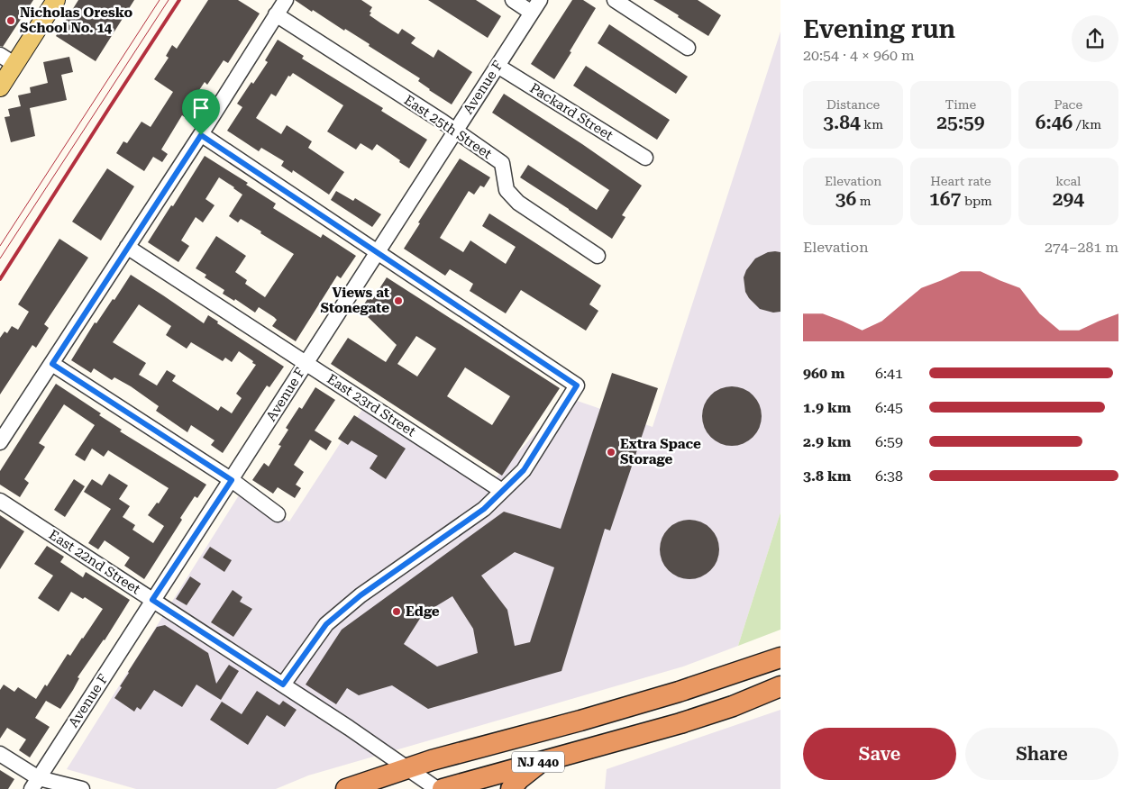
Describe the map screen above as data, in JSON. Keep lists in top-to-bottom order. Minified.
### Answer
{"streets":{"highway":["NJ 440"],"street":["Avenue F","Packard Street","East 25th Street","East 23rd Street","East 22nd Street"]},"crossings":[["Avenue F","Packard Street"],["Avenue F","East 25th Street"],["Avenue F","East 23rd Street"],["Avenue F","East 22nd Street"],["East 22nd Street","NJ 440"]],"places":["Nicholas Oresko School No. 14","Views at Stonegate","Extra Space Storage","Edge"],"page":{"heading":["Evening run","20:54 · 4 × 960 m"],"stats":[["Distance","3.84 km"],["Time","25:59"],["Pace","6:46 /km"],["Elevation","36 m"],["Heart rate","167 bpm"],["kcal","294"]],"chart":["Elevation","274–281 m"],"list":[{"name":"960 m","note":"6:41"},{"name":"1.9 km","note":"6:45"},{"name":"2.9 km","note":"6:59"},{"name":"3.8 km","note":"6:38"}],"buttons":["Save","Share"]}}
